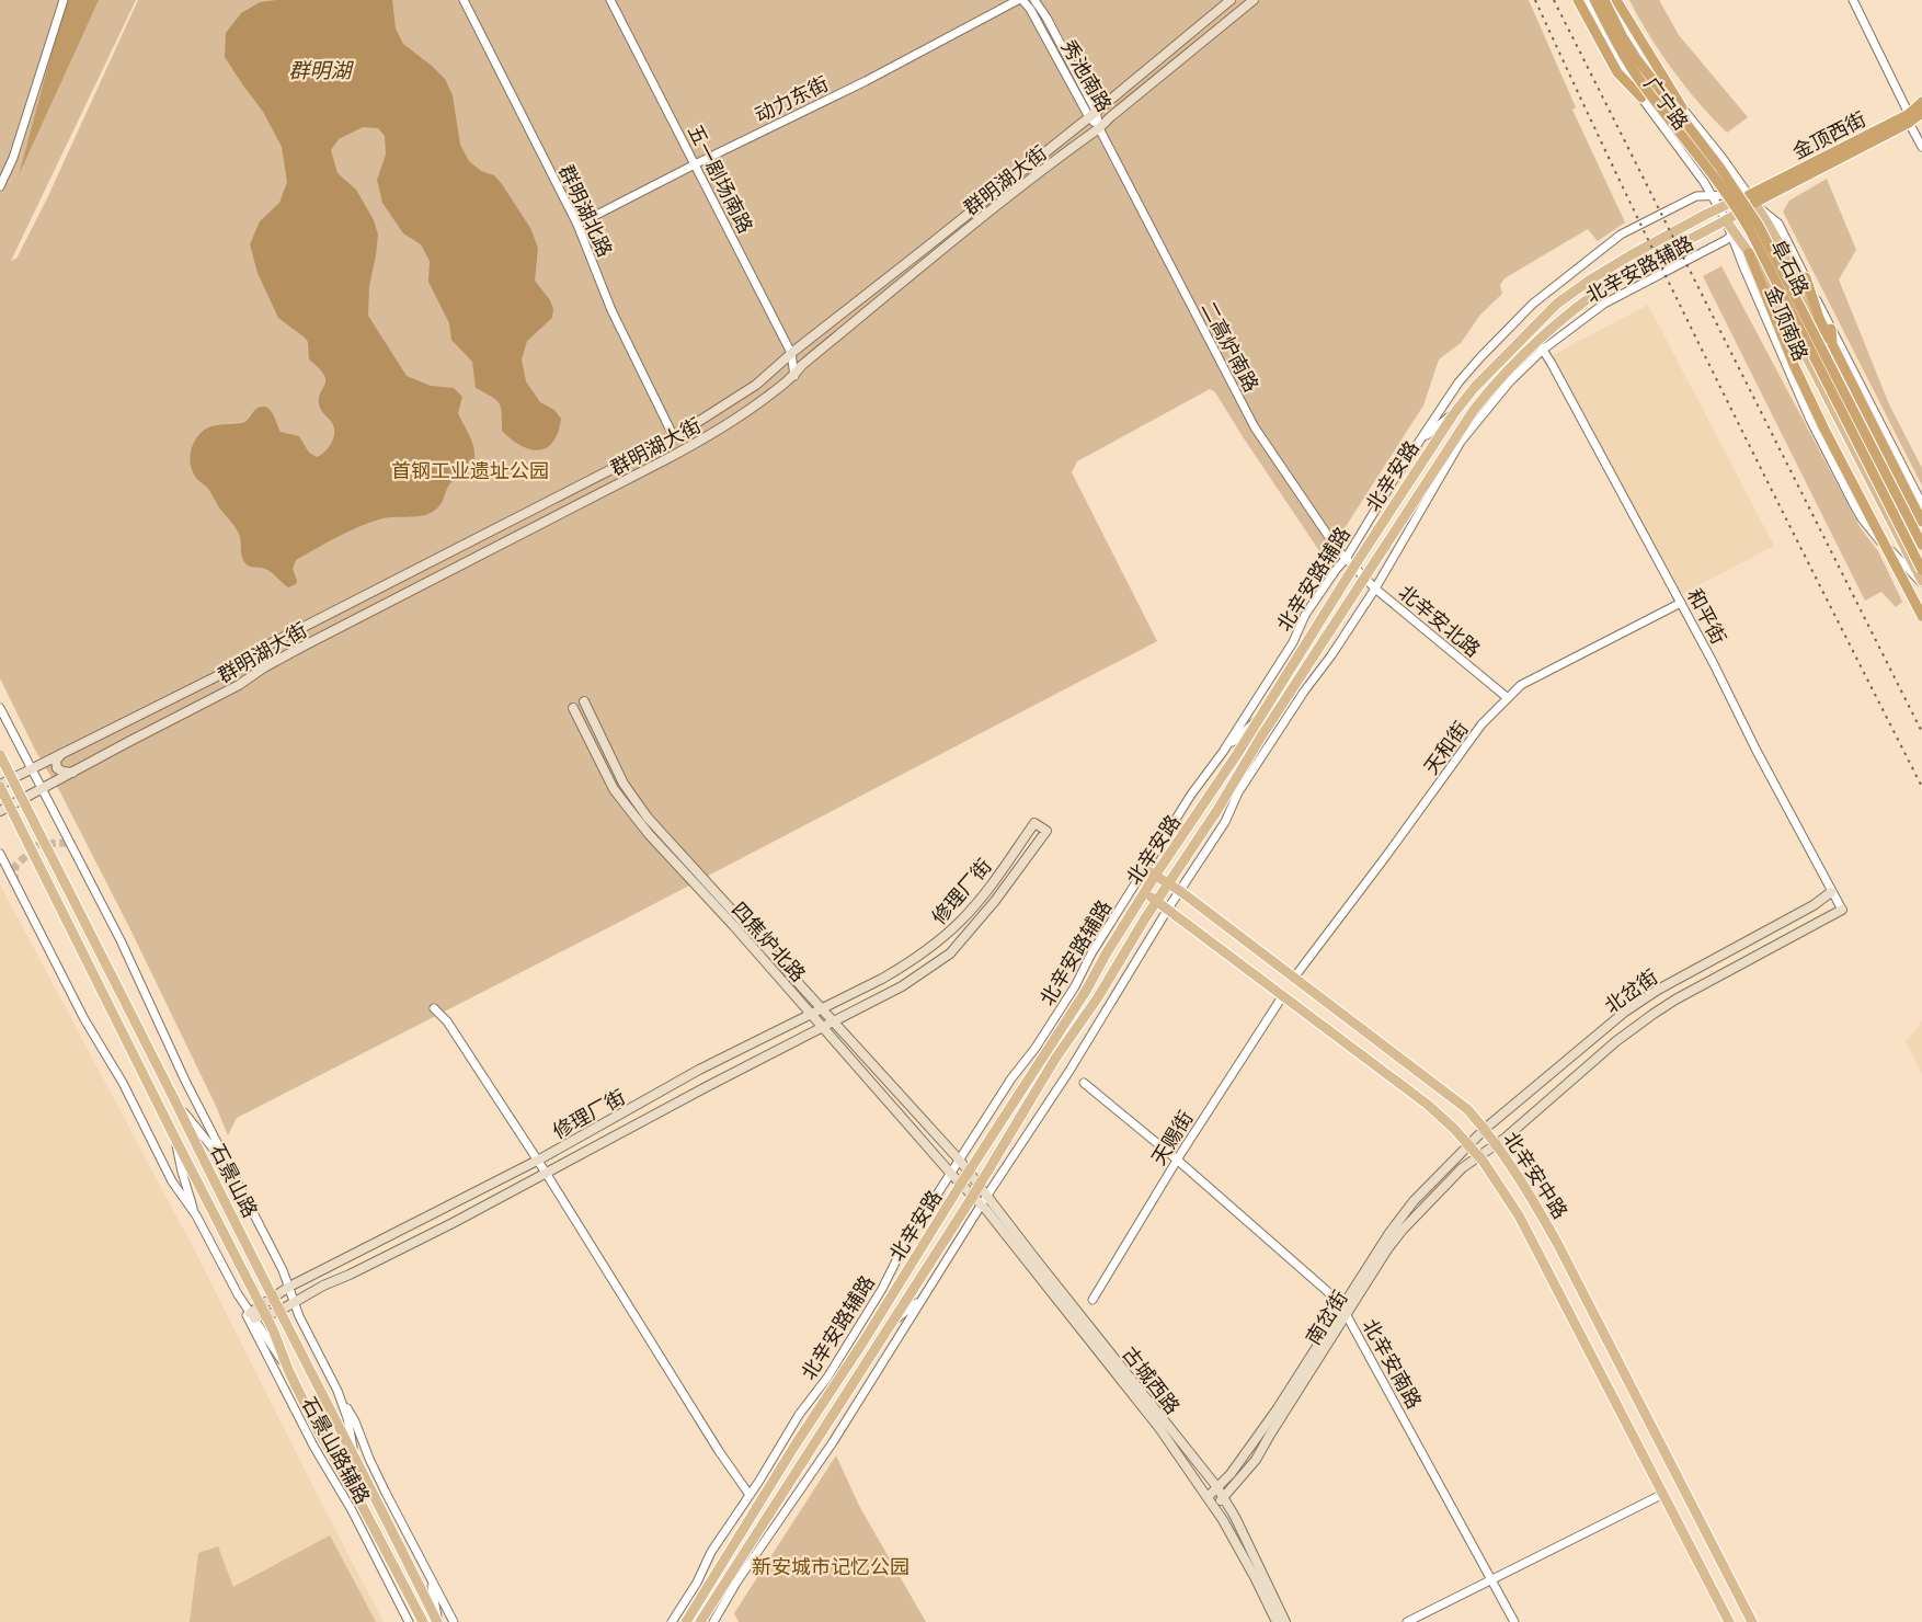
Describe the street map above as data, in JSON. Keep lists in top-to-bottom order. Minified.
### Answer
{"streets":{"highway":["金顶西街","阜石路"],"main road":["群明湖大街","金顶南路","北辛安路","修理厂街","四焦炉北路","北岔街","北辛安中路","石景山路","南岔街","古城西路"],"street":["秀池南路","动力东街","广宁路","五一剧场南路","群明湖北路","北辛安路辅路","二高炉南路","和平街","北辛安北路","天和街","天赐街","北辛安南路","石景山路辅路"]},"crossings":[["秀池南路","动力东街"],["秀池南路","群明湖大街"],["秀池南路","二高炉南路"],["动力东街","五一剧场南路"],["动力东街","群明湖北路"],["广宁路","金顶西街"],["广宁路","北辛安路辅路"],["广宁路","金顶南路"],["广宁路","北辛安路"],["金顶西街","北辛安路辅路"],["金顶西街","金顶南路"],["金顶西街","北辛安路"],["五一剧场南路","群明湖大街"],["群明湖大街","群明湖北路"],["群明湖大街","二高炉南路"],["群明湖大街","石景山路"],["北辛安路辅路","金顶南路"],["北辛安路辅路","二高炉南路"],["北辛安路辅路","北辛安路"],["北辛安路辅路","和平街"],["北辛安路辅路","北辛安北路"],["北辛安路辅路","四焦炉北路"],["北辛安路辅路","北辛安中路"],["北辛安路辅路","古城西路"],["金顶南路","北辛安路"],["二高炉南路","北辛安路"],["二高炉南路","北辛安北路"],["北辛安路","和平街"],["北辛安路","北辛安北路"],["北辛安路","四焦炉北路"],["北辛安路","北辛安中路"],["北辛安路","古城西路"],["和平街","天和街"],["和平街","北岔街"],["北辛安北路","天和街"],["天和街","北辛安中路"],["修理厂街","四焦炉北路"],["修理厂街","石景山路"],["四焦炉北路","古城西路"],["北岔街","北辛安中路"],["北岔街","南岔街"],["天赐街","北辛安中路"],["天赐街","北辛安南路"],["北辛安中路","南岔街"],["石景山路","石景山路辅路"],["南岔街","北辛安南路"],["南岔街","古城西路"]],"water":["群明湖"],"parks":["首钢工业遗址公园","新安城市记忆公园"]}
